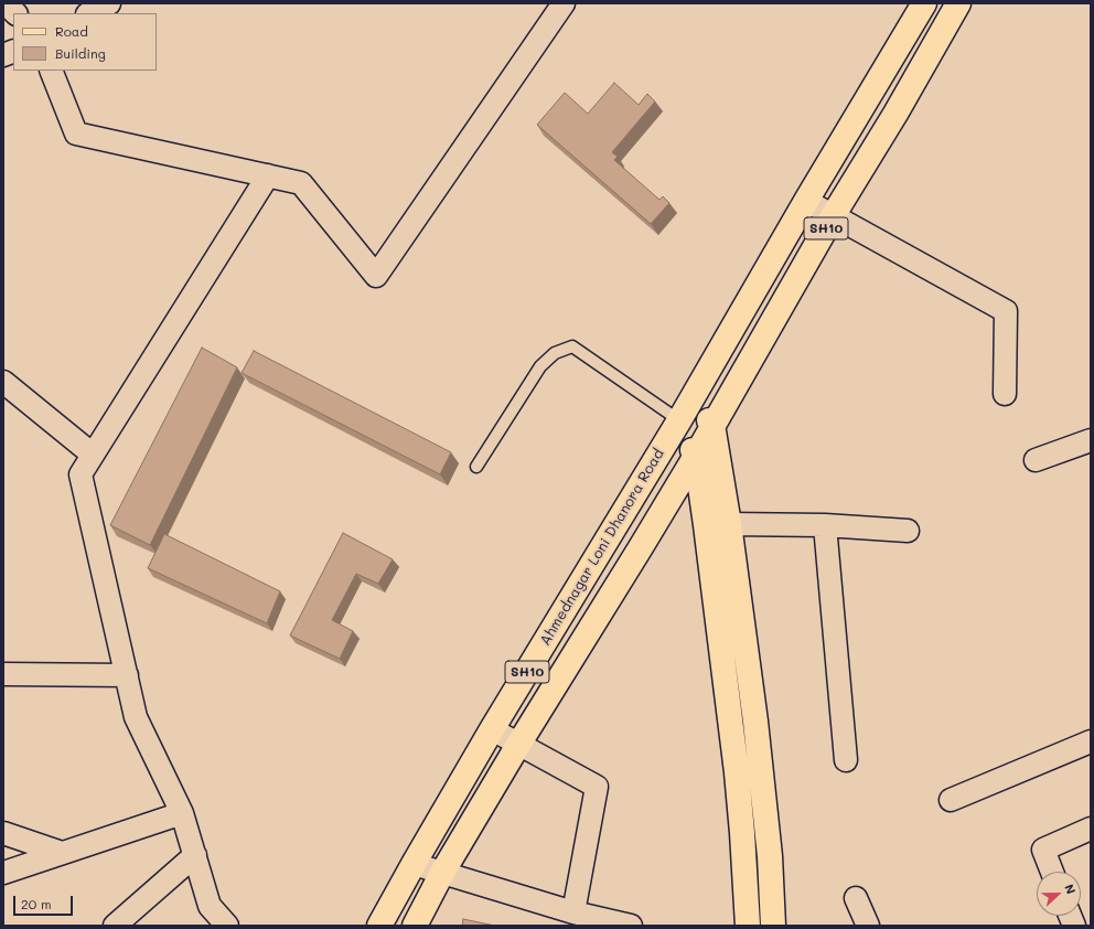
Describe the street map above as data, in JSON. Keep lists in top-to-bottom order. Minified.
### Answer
{"streets":{"main road":["SH10","Ahmednagar Loni Dhanora Road"]},"legend":["Road","Building"],"scale_bar":"20 m","north":"right"}
